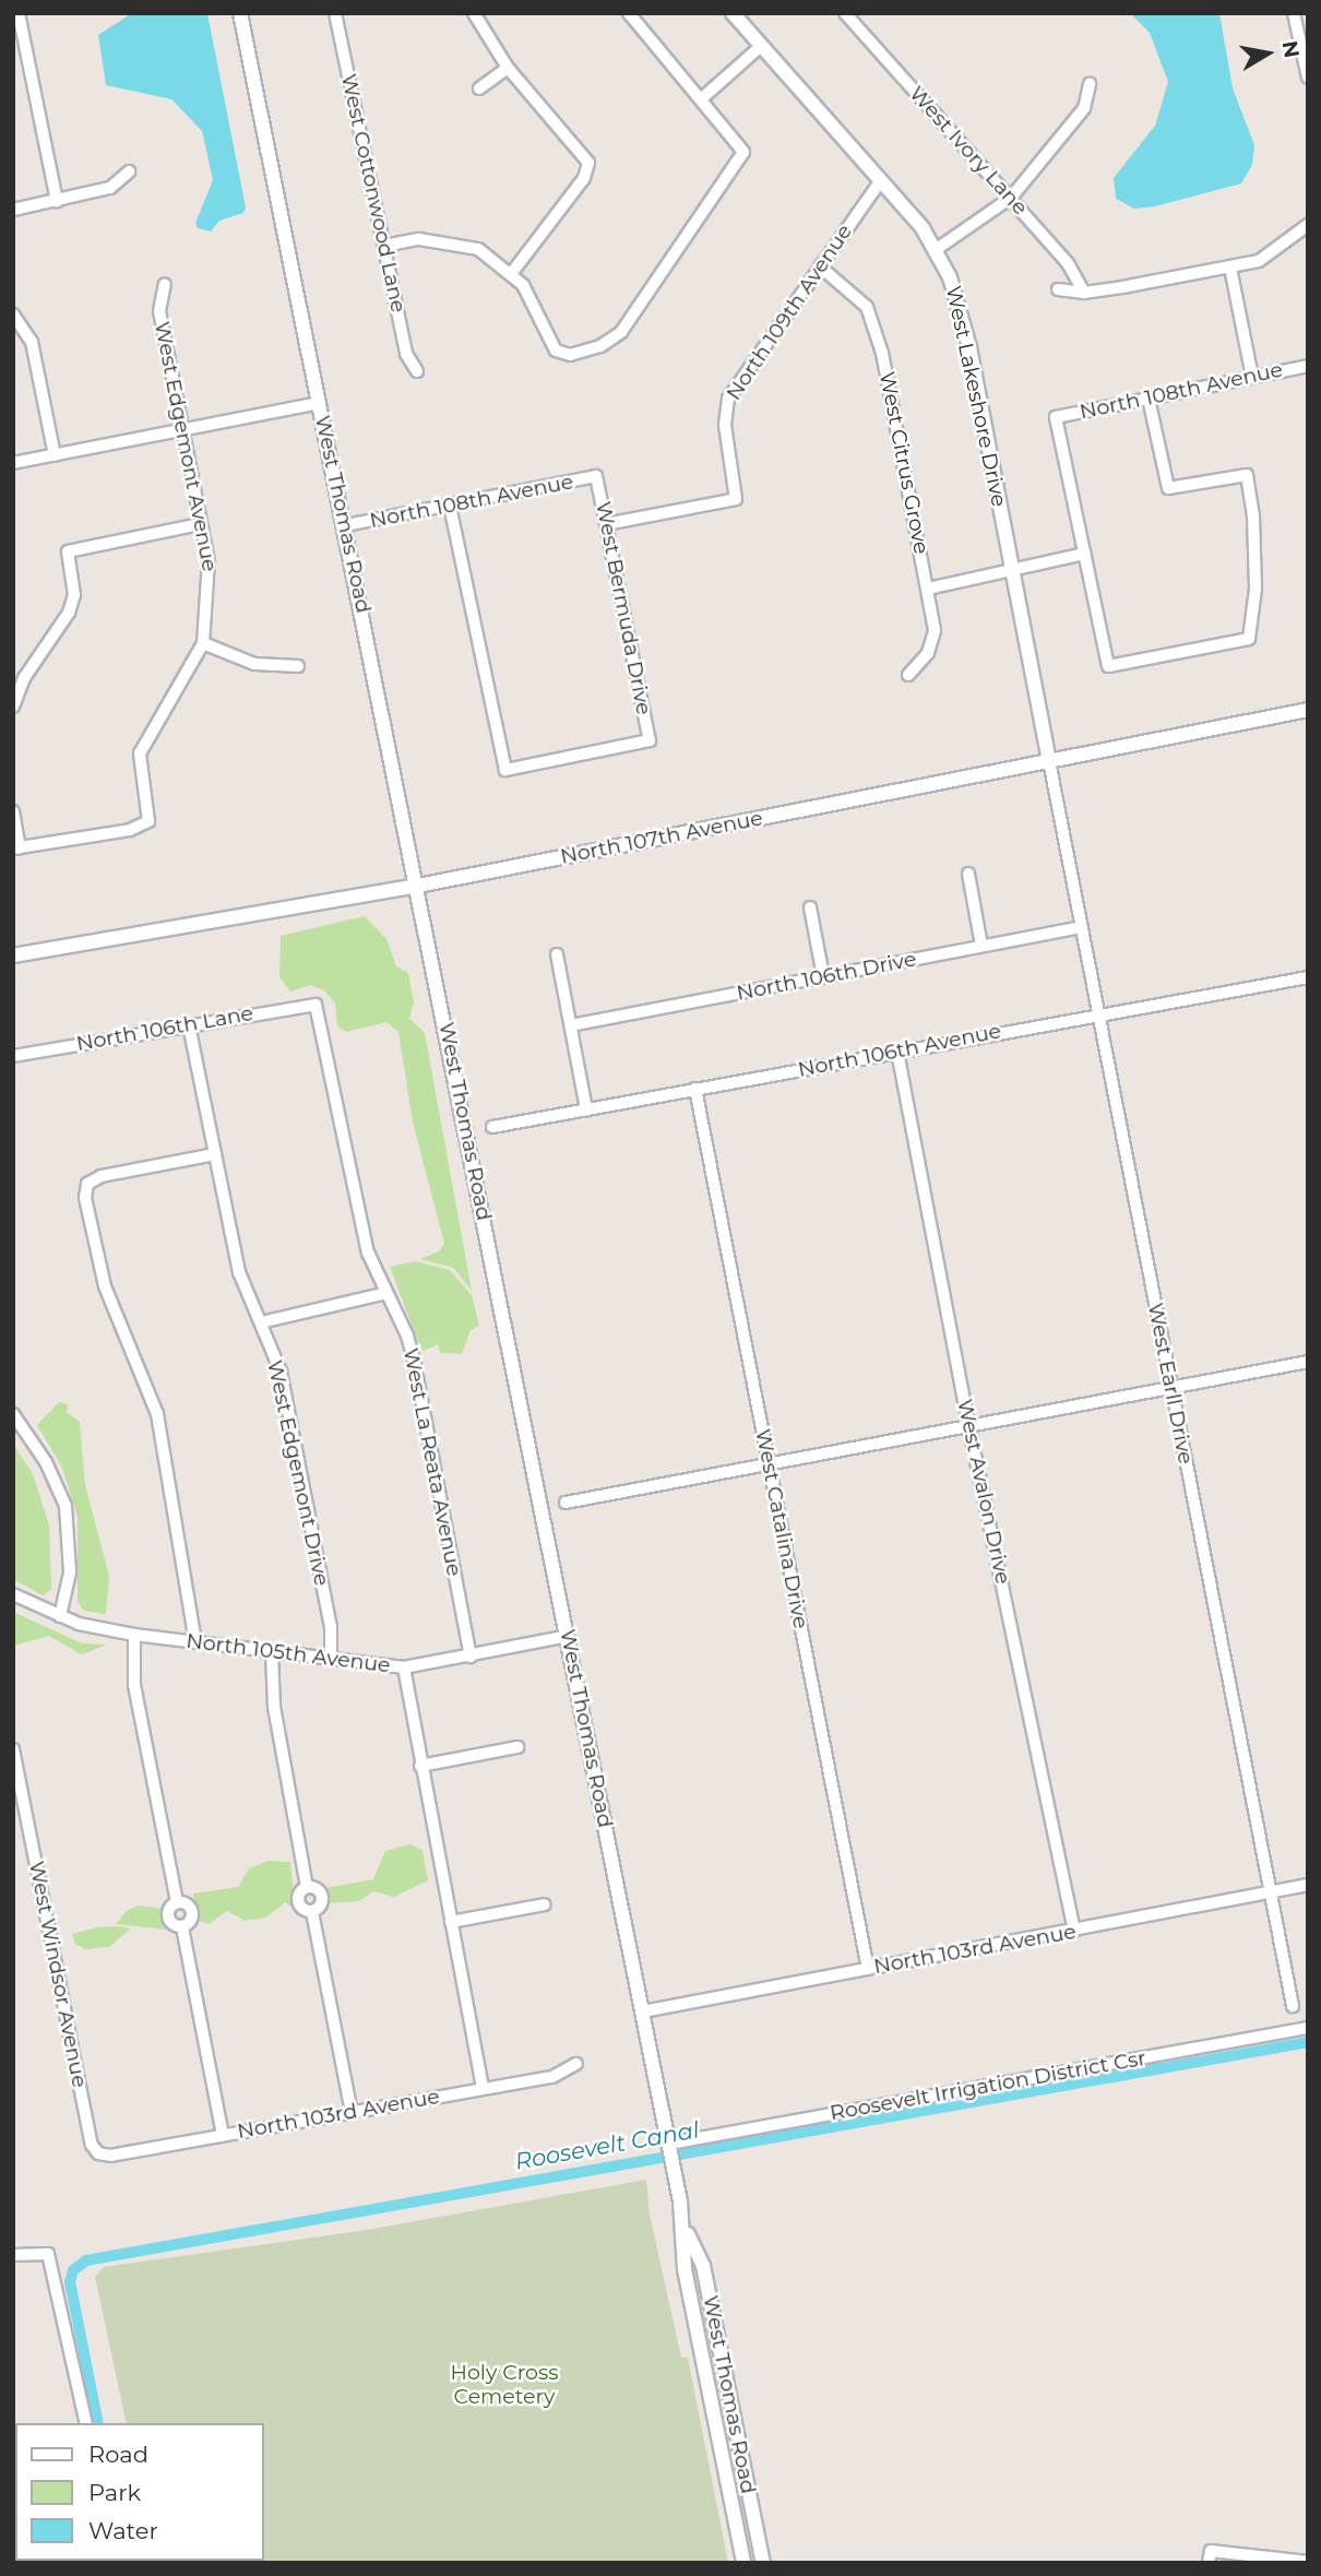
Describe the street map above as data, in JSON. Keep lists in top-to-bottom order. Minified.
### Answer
{"streets":{"main road":["West Lakeshore Drive","West Thomas Road","North 107th Avenue"],"street":["West Ivory Lane","West Cottonwood Lane","North 109th Avenue","North 108th Avenue","West Edgemont Avenue","West Citrus Grove","West Bermuda Drive","North 106th Drive","North 106th Lane","North 106th Avenue","West Earll Drive","West La Reata Avenue","West Edgemont Drive","West Avalon Drive","West Catalina Drive","North 105th Avenue","North 103rd Avenue","West Windsor Avenue","Roosevelt Irrigation District Csr"]},"crossings":[["North 109th Avenue","West Lakeshore Drive"],["North 109th Avenue","West Citrus Grove"],["North 109th Avenue","West Bermuda Drive"],["North 108th Avenue","West Thomas Road"],["North 108th Avenue","West Bermuda Drive"],["West Lakeshore Drive","North 107th Avenue"],["West Lakeshore Drive","West Earll Drive"],["West Thomas Road","North 107th Avenue"],["West Thomas Road","North 105th Avenue"],["West Thomas Road","North 103rd Avenue"],["West Thomas Road","Roosevelt Irrigation District Csr"],["North 107th Avenue","West Earll Drive"],["North 106th Drive","West Earll Drive"],["North 106th Lane","West La Reata Avenue"],["North 106th Lane","West Edgemont Drive"],["North 106th Avenue","West Earll Drive"],["North 106th Avenue","West Avalon Drive"],["North 106th Avenue","West Catalina Drive"],["West Earll Drive","North 103rd Avenue"],["West La Reata Avenue","North 105th Avenue"],["West Edgemont Drive","North 105th Avenue"],["West Avalon Drive","North 103rd Avenue"],["West Catalina Drive","North 103rd Avenue"],["North 103rd Avenue","West Windsor Avenue"]],"water":["Roosevelt Canal"],"parks":["Holy Cross Cemetery"],"legend":["Road","Park","Water"],"north":"right"}
